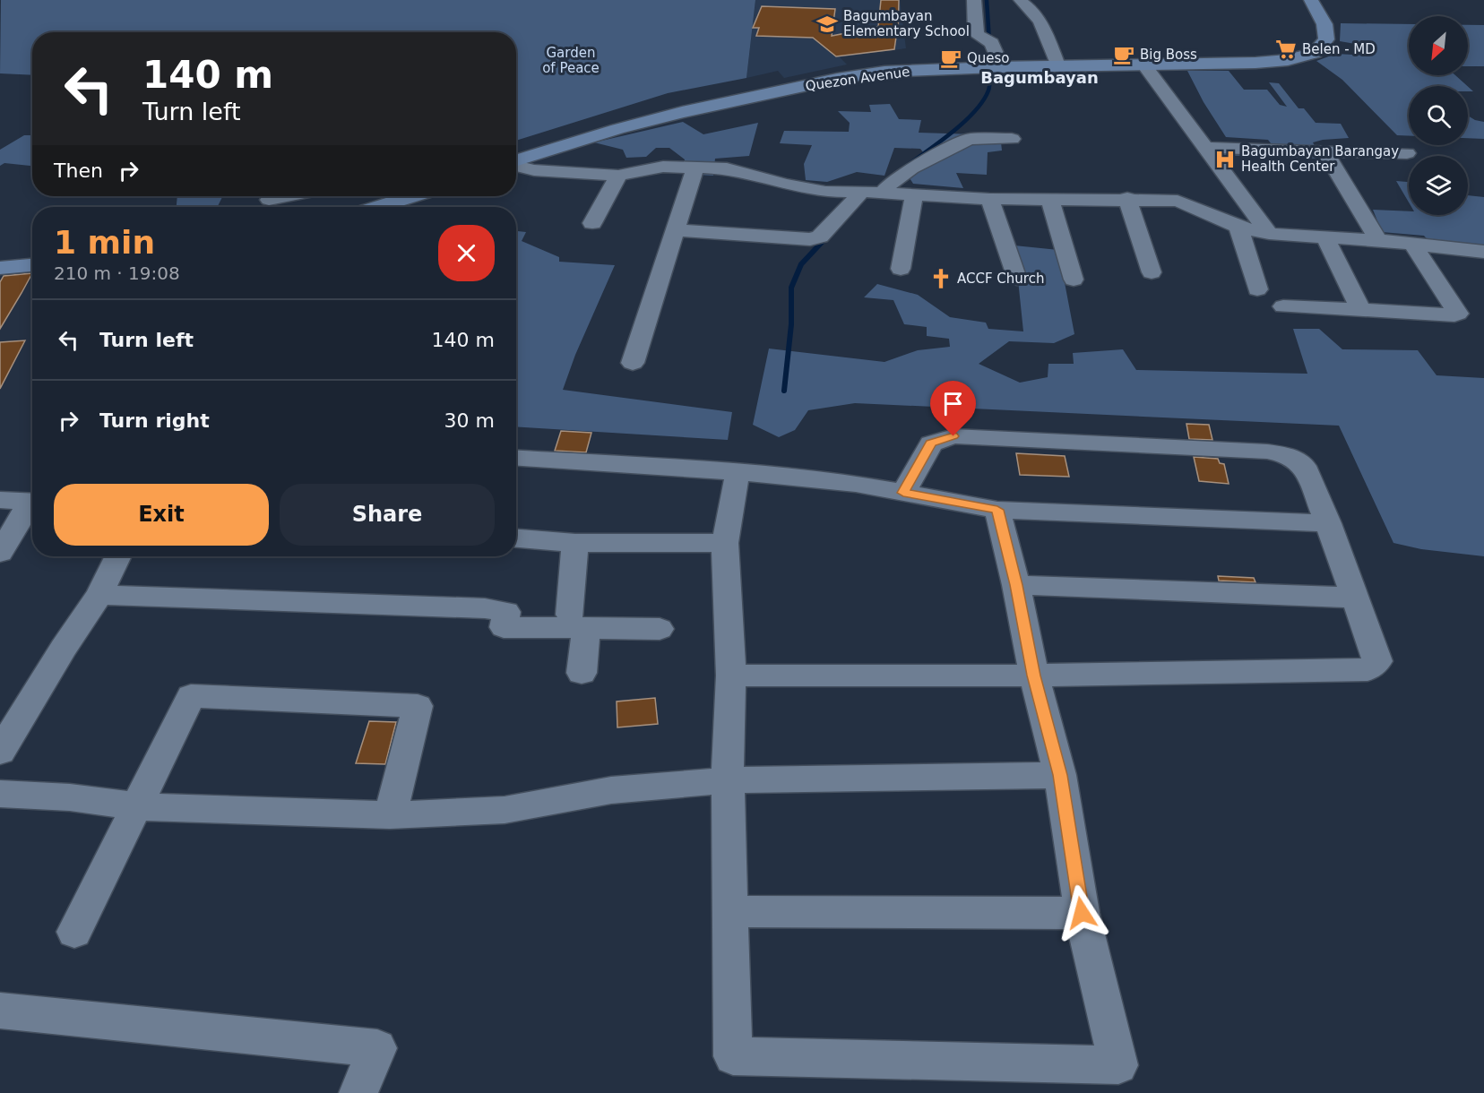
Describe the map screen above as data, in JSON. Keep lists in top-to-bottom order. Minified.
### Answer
{"streets":{"main road":["Quezon Avenue"]},"districts":["Bagumbayan"],"parks":["Garden of Peace"],"places":{"school or university":["Bagumbayan Elementary School"],"supermarket":["Belen - MD"],"cafe":["Big Boss","Queso"],"hospital":["Bagumbayan Barangay Health Center"],"church":["ACCF Church"]},"north":"bottom left","page":{"turn":["140 m","Turn left"],"then":"Then","heading":["1 min","210 m · 19:08"],"list":[{"name":"Turn left","value":"140 m"},{"name":"Turn right","value":"30 m"}],"buttons":["Exit","Share"]}}
